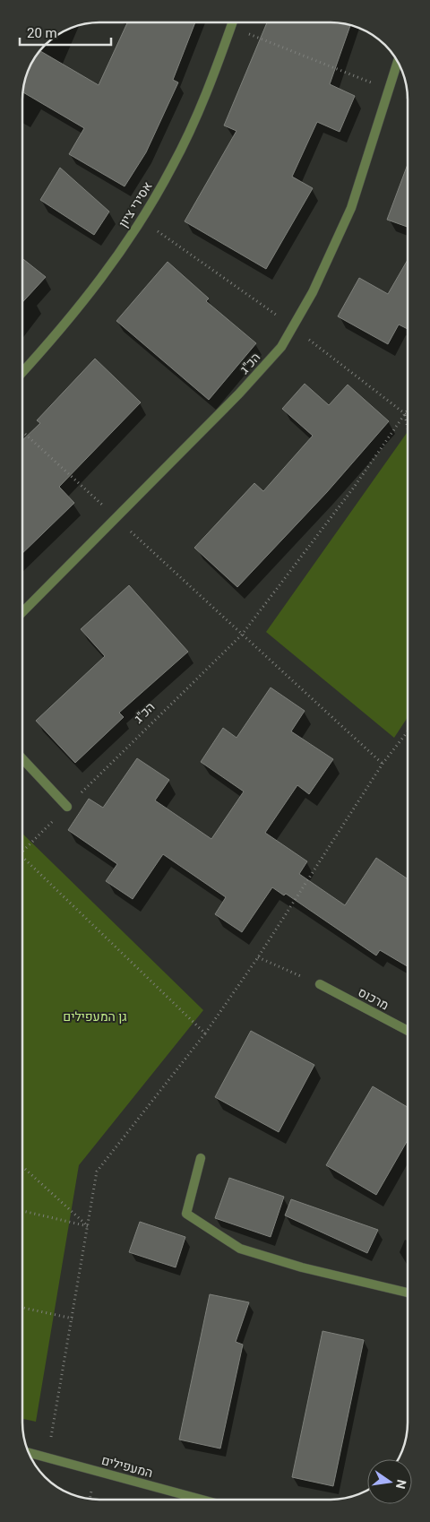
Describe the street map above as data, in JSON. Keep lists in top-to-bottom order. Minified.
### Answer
{"streets":{"street":["אסירי ציון","הכ\"ג","מרכוס","המעפילים"]},"parks":["גן המעפילים"],"scale_bar":"20 m","north":"right"}
